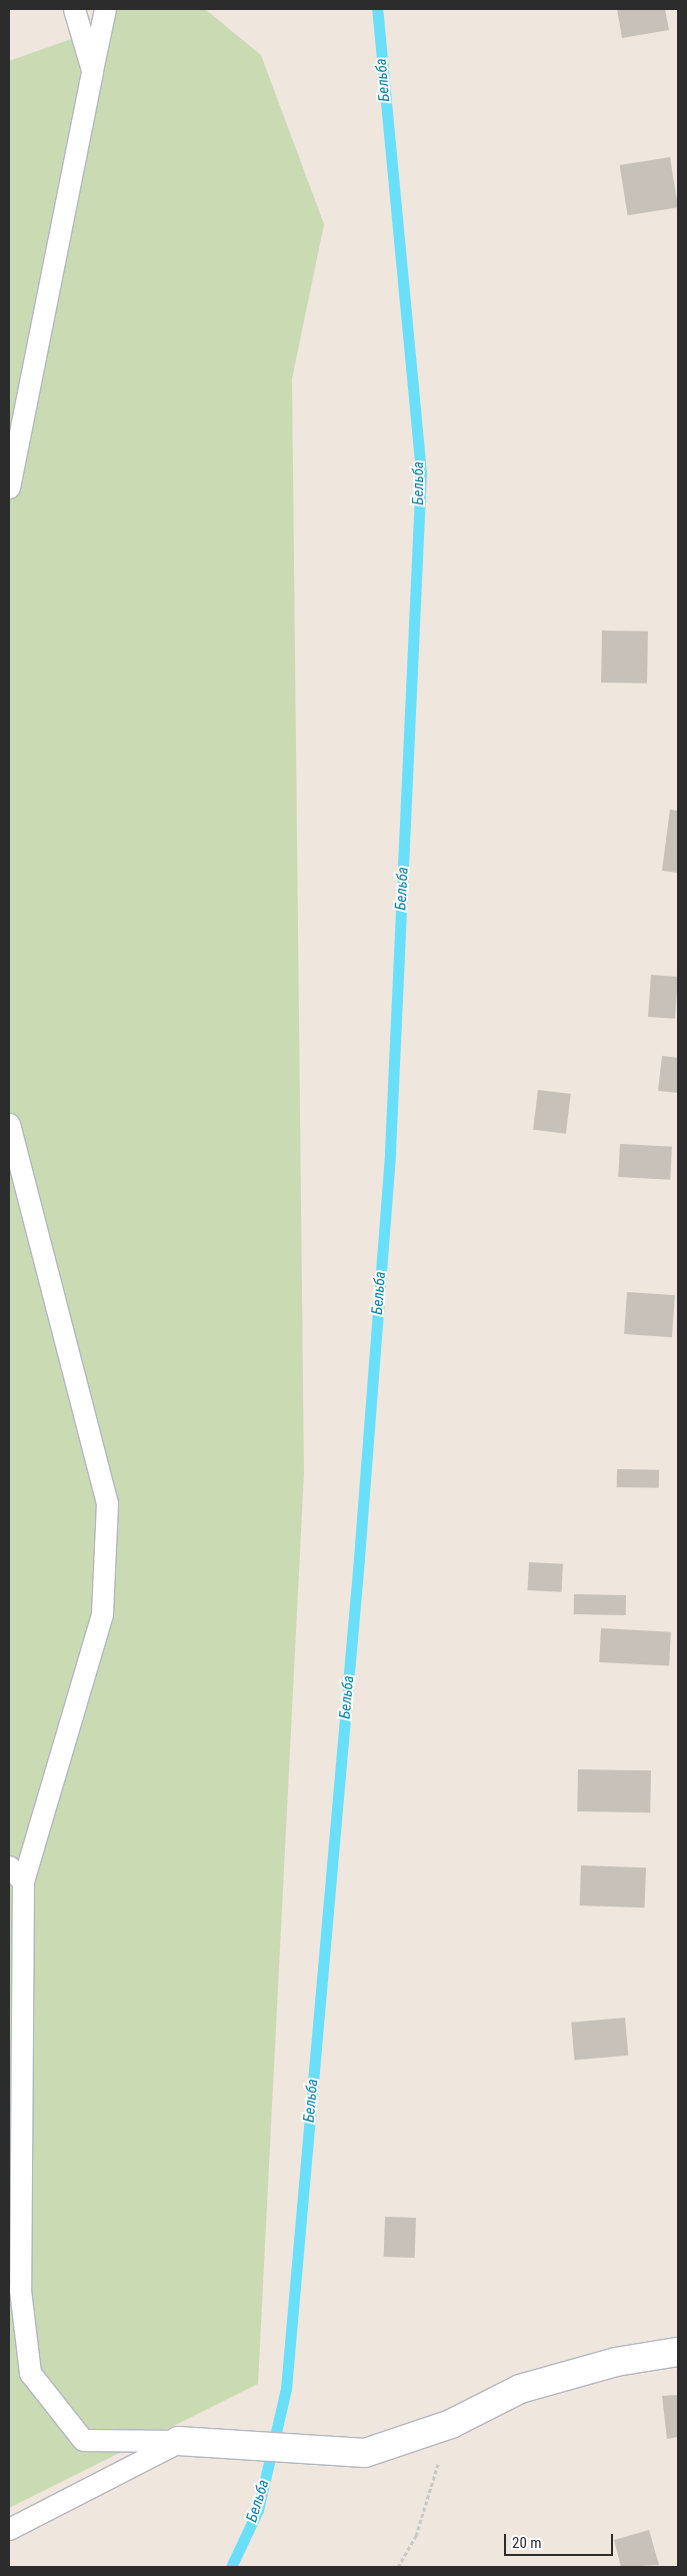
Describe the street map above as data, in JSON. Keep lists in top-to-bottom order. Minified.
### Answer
{"water":["Бельба"],"scale_bar":"20 m"}
